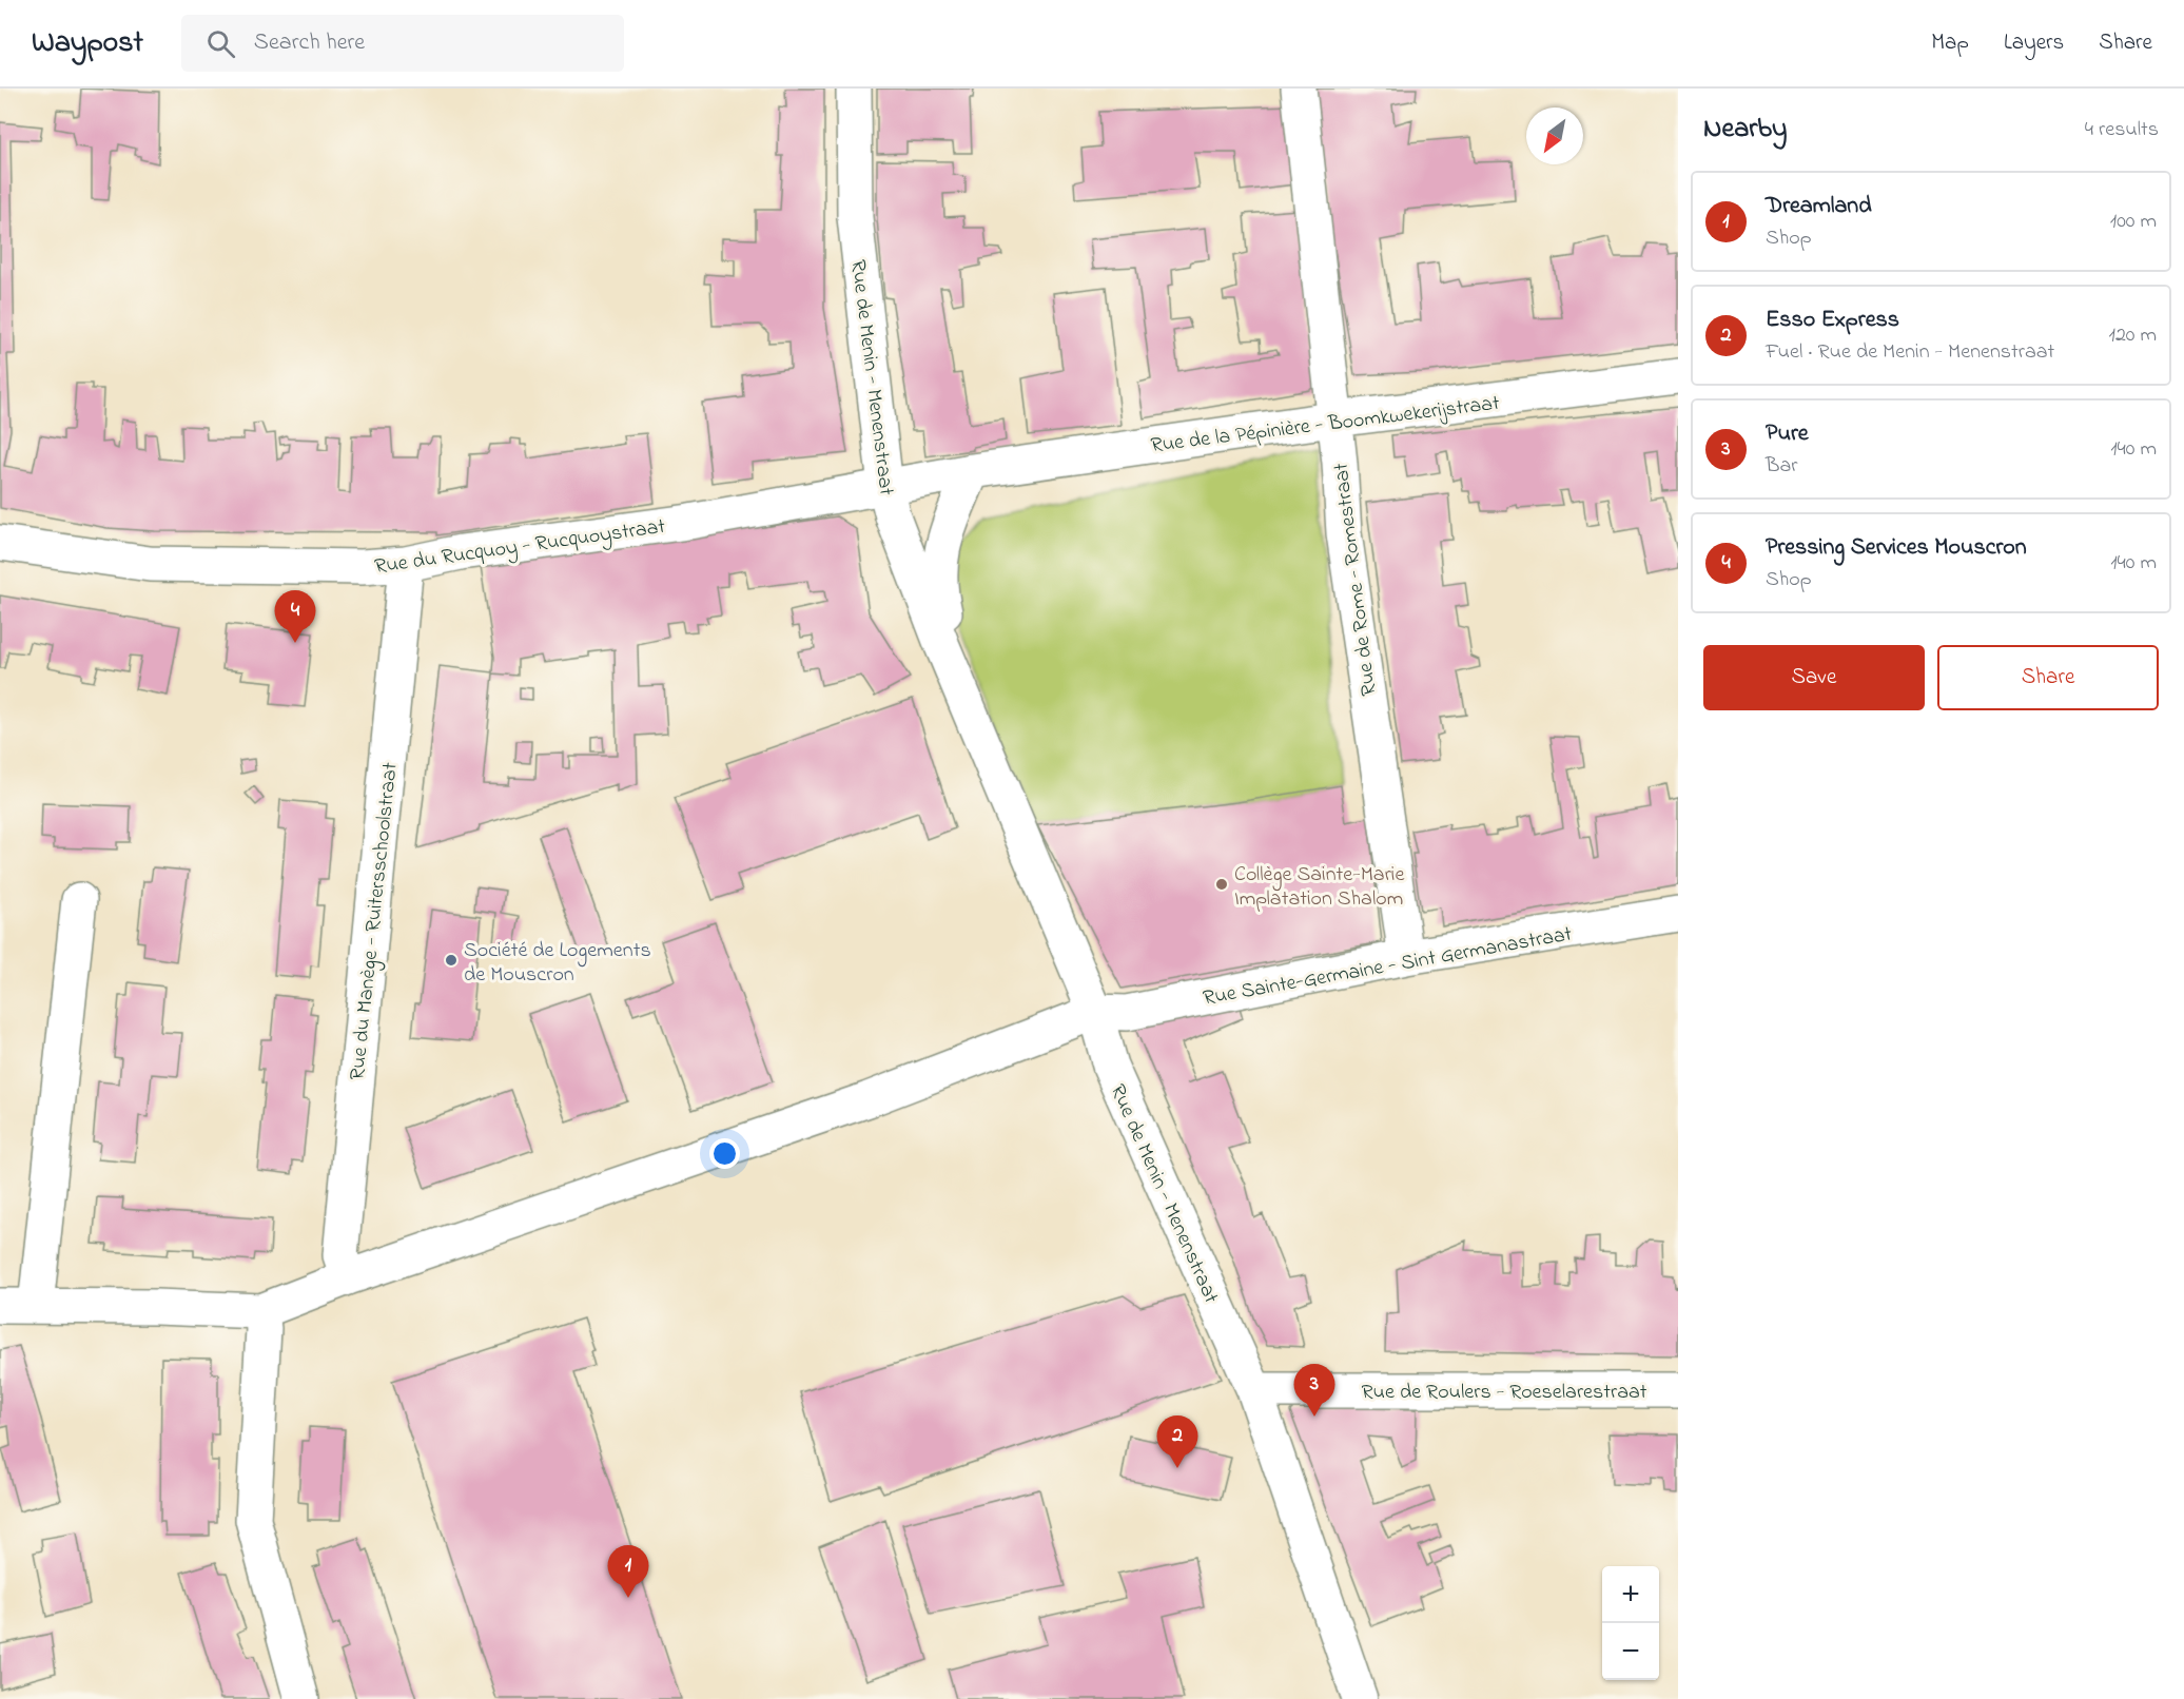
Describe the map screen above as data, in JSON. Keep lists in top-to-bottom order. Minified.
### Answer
{"streets":{"street":["Rue de Menin - Menenstraat","Rue de la Pépinière - Boomkwekerijstraat","Rue du Rucquoy - Rucquoystraat","Rue de Rome - Romestraat","Rue du Manège - Ruitersschoolstraat","Rue Sainte-Germaine - Sint Germanastraat","Rue de Roulers - Roeselarestraat"]},"crossings":[["Rue de Menin - Menenstraat","Rue de la Pépinière - Boomkwekerijstraat"],["Rue de Menin - Menenstraat","Rue du Rucquoy - Rucquoystraat"],["Rue de Menin - Menenstraat","Rue Sainte-Germaine - Sint Germanastraat"],["Rue de Menin - Menenstraat","Rue de Roulers - Roeselarestraat"],["Rue de la Pépinière - Boomkwekerijstraat","Rue du Rucquoy - Rucquoystraat"],["Rue de la Pépinière - Boomkwekerijstraat","Rue de Rome - Romestraat"],["Rue du Rucquoy - Rucquoystraat","Rue du Manège - Ruitersschoolstraat"],["Rue de Rome - Romestraat","Rue Sainte-Germaine - Sint Germanastraat"]],"places":["Collège Sainte-Marie Implatation Shalom","Société de Logements de Mouscron"],"north":"bottom left","page":{"header":"Waypost","search":"Search here","nav":["Map","Layers","Share"],"heading":["Nearby","4 results"],"list":[{"mark":"1","name":"Dreamland","note":"Shop","value":"100 m"},{"mark":"2","name":"Esso Express","note":"Fuel · Rue de Menin - Menenstraat","value":"120 m"},{"mark":"3","name":"Pure","note":"Bar","value":"140 m"},{"mark":"4","name":"Pressing Services Mouscron","note":"Shop","value":"140 m"}],"pins":["4","3","2","1"],"buttons":["Save","Share"],"map_buttons":["+","−"]}}
